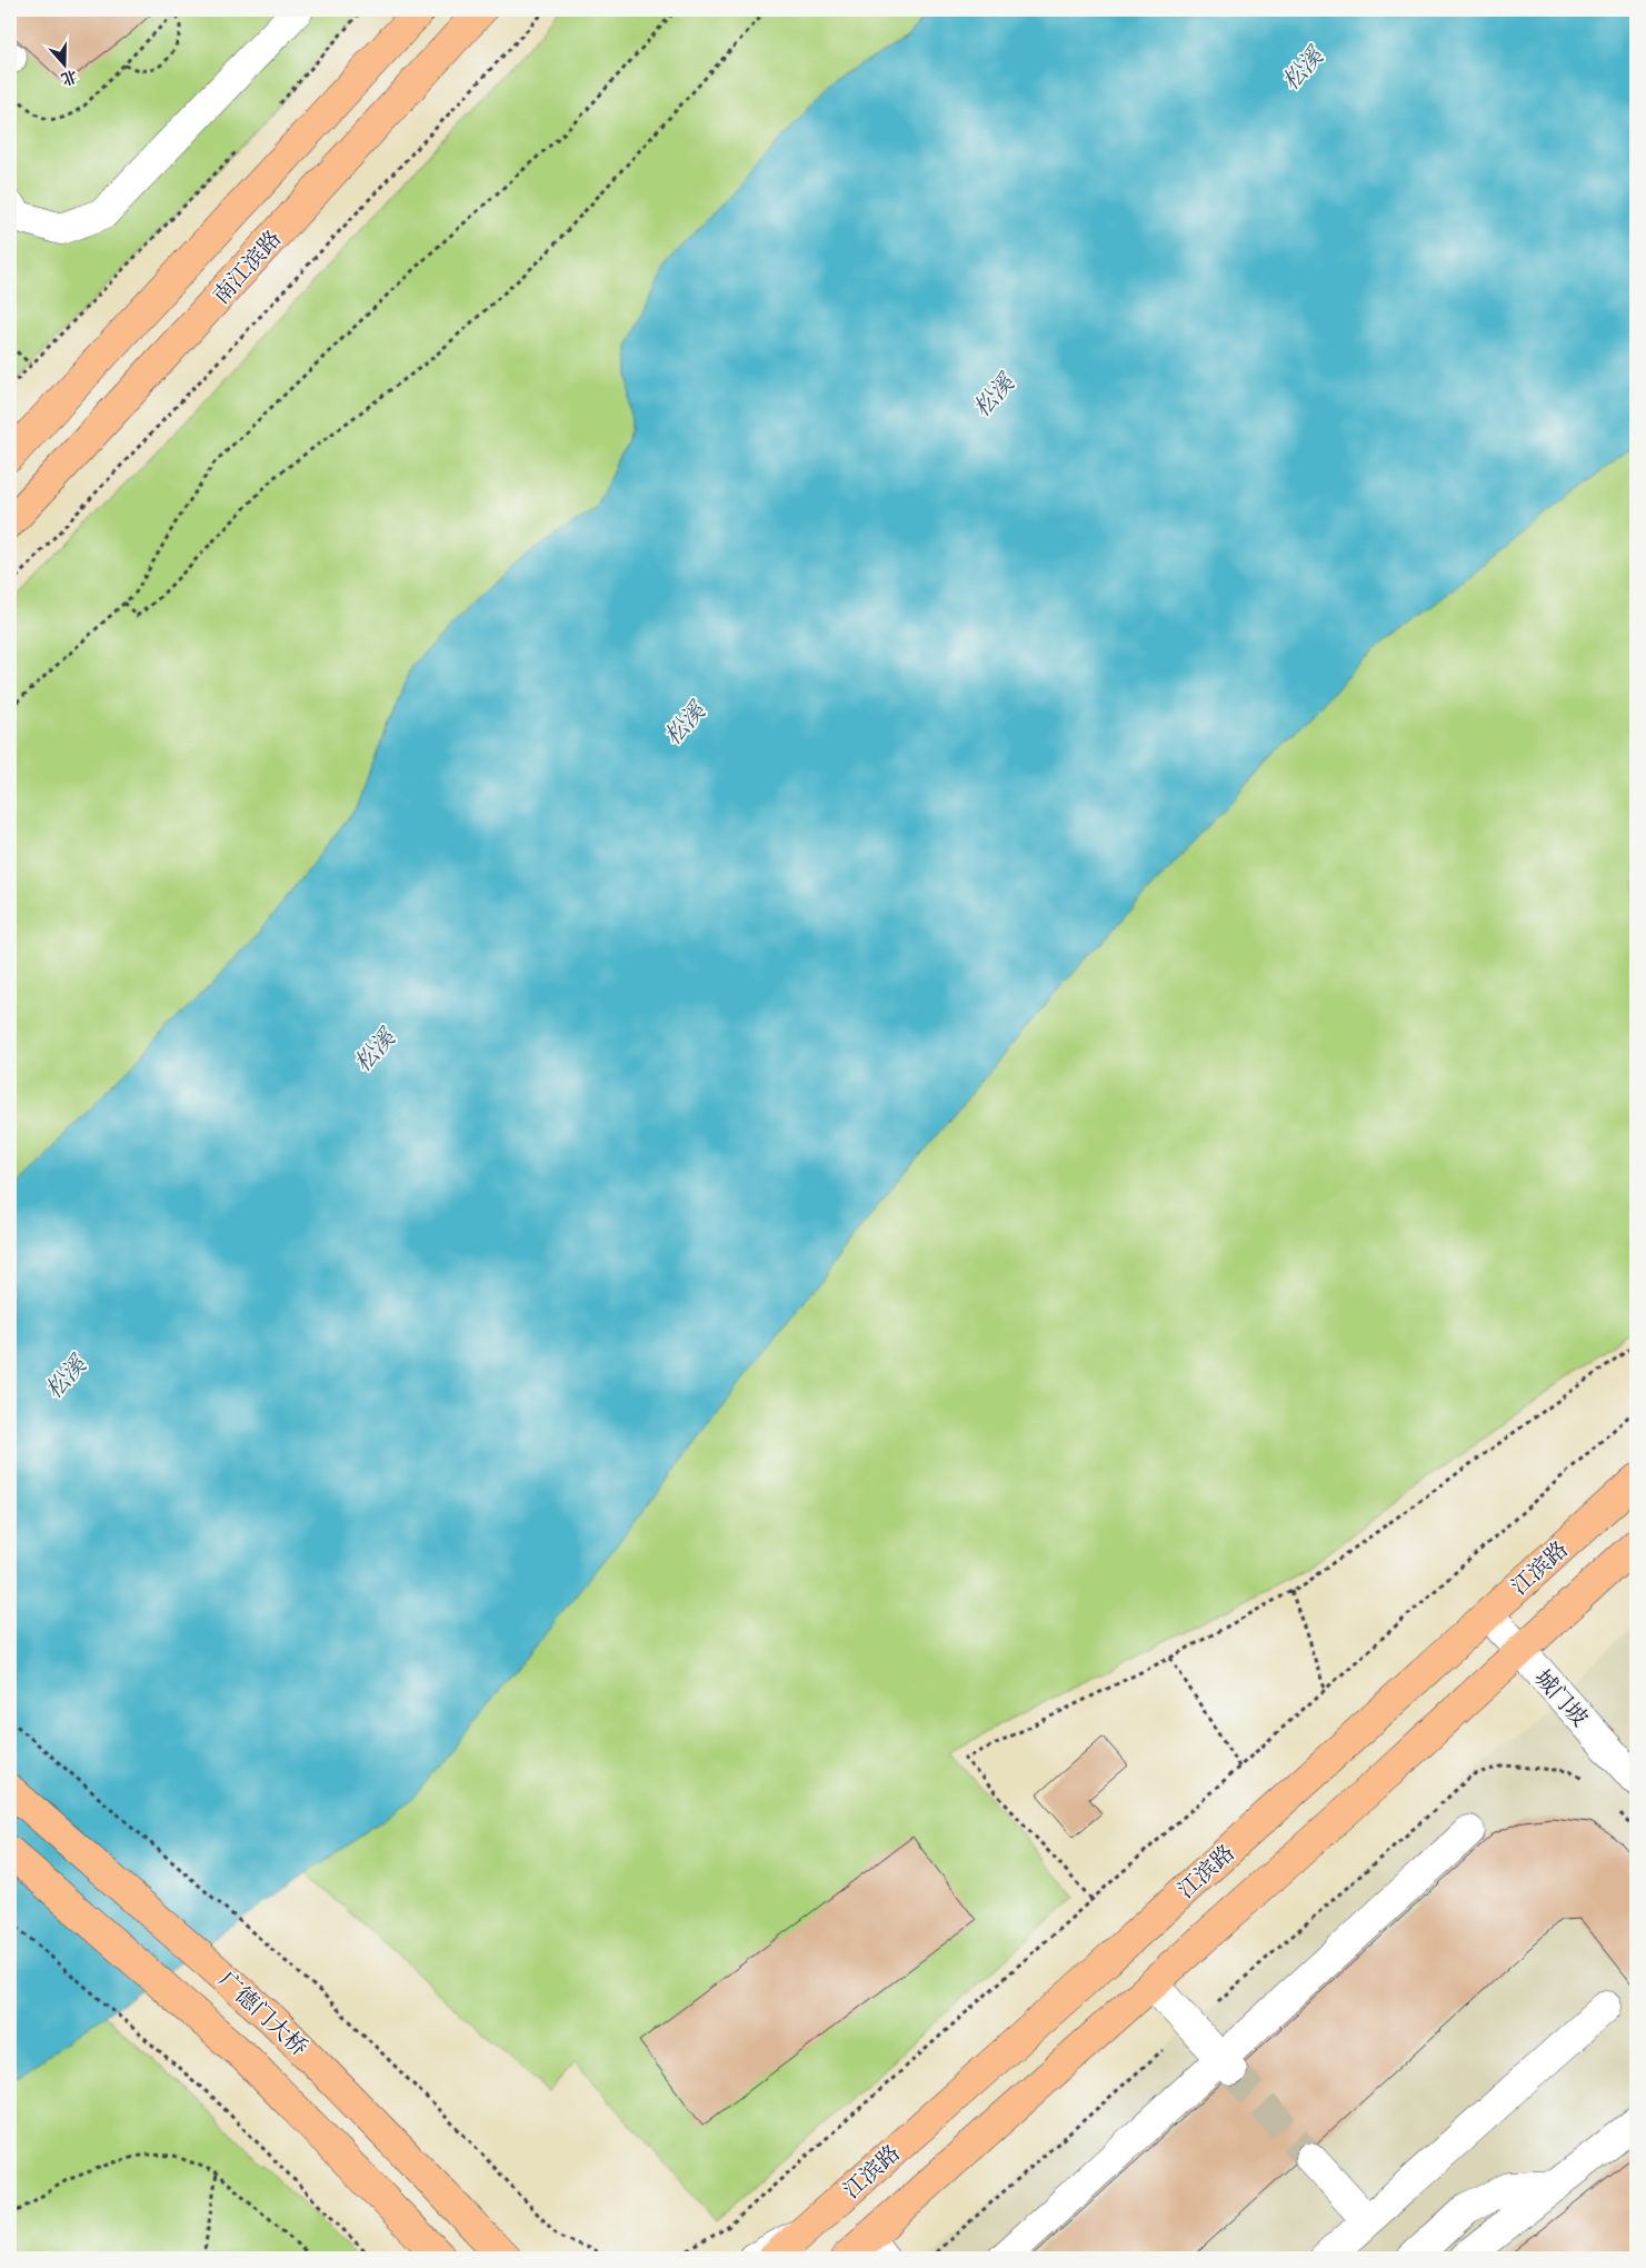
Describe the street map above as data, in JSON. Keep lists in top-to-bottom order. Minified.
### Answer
{"streets":{"main road":["南江滨路","江滨路","广德门大桥"],"street":["城门坡"]},"crossings":[["江滨路","城门坡"]],"water":["松溪"],"north":"bottom"}
